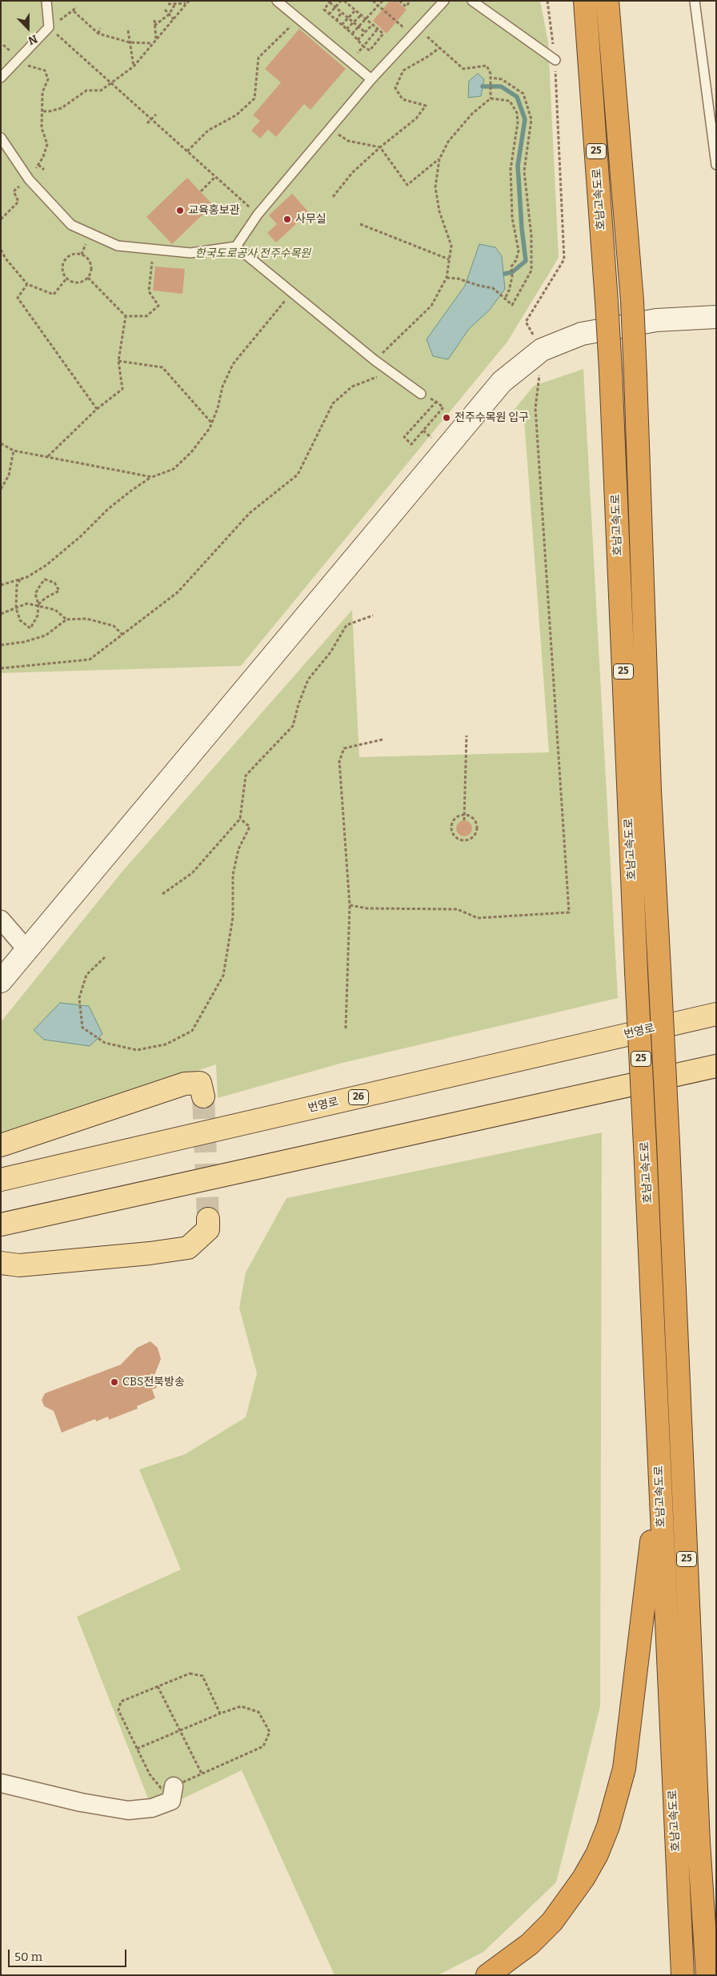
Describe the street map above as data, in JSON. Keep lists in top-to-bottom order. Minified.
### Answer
{"streets":{"highway":["25","호남고속도로"],"main road":["번영로","26"]},"parks":["한국도로공사 전주수목원"],"places":["교육홍보관","사무실","전주수목원 입구","CBS전북방송"],"scale_bar":"50 m","north":"bottom"}
